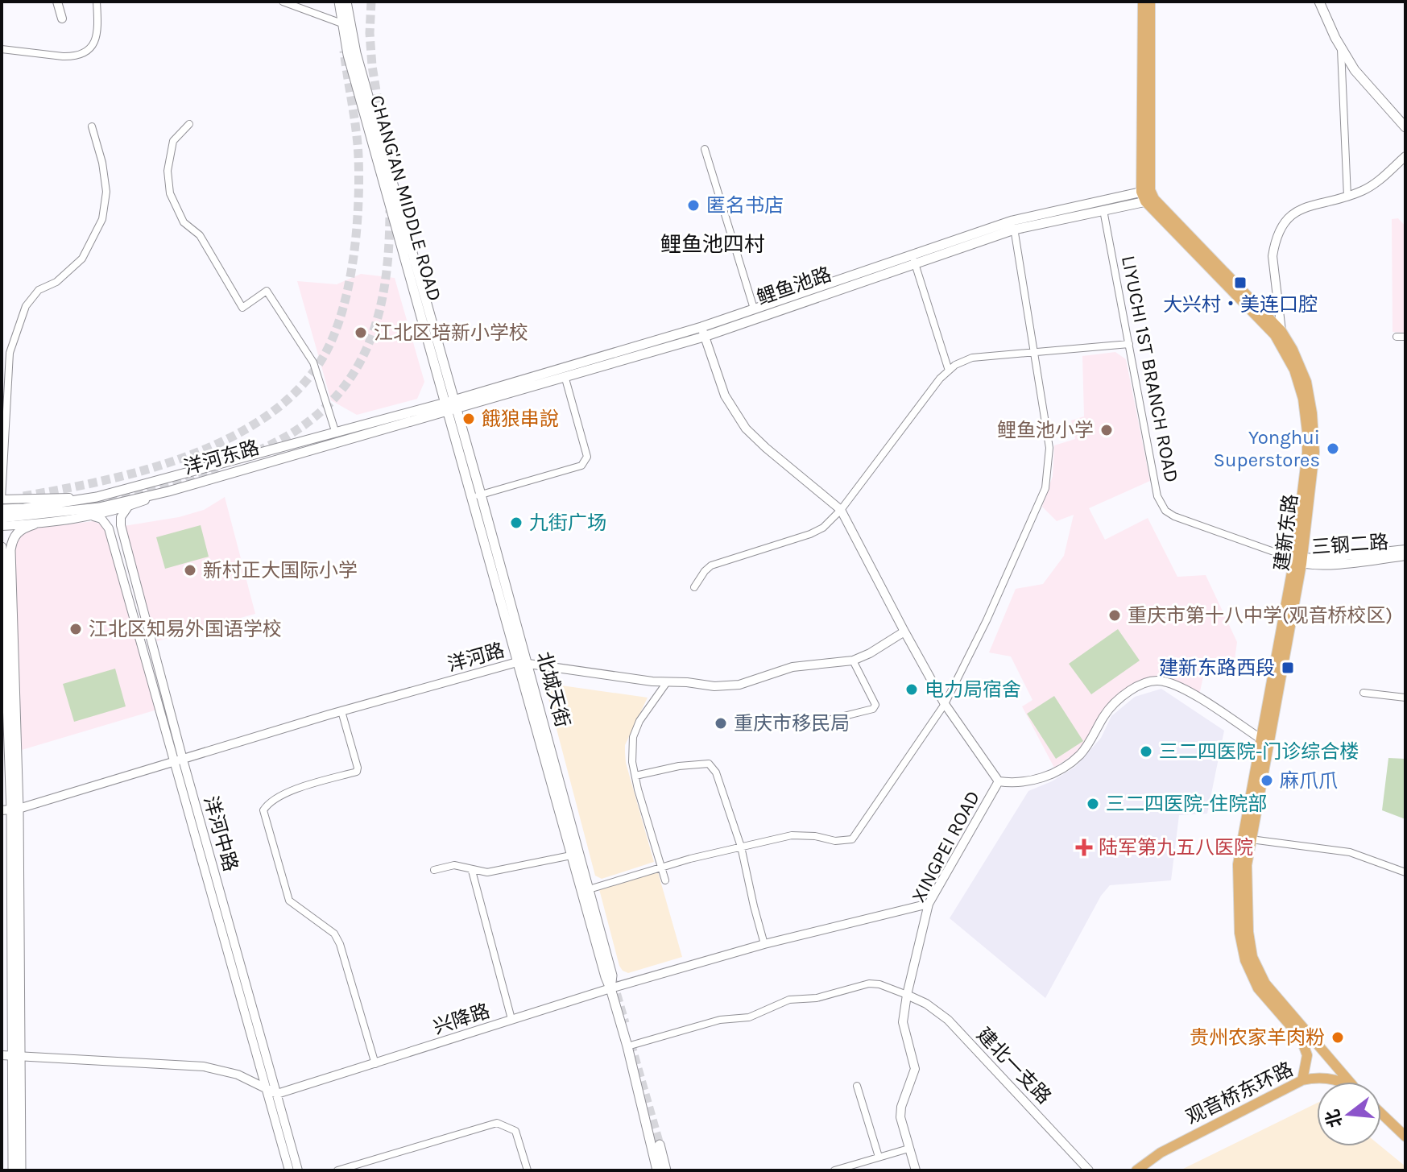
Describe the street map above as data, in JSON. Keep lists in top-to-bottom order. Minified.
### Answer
{"streets":{"main road":["CHANG'AN MIDDLE ROAD","鲤鱼池路","洋河东路","建新东路","北城天街","观音桥东环路"],"street":["LIYUCHI 1ST BRANCH ROAD","三钢二路","洋河路","洋河中路","XINGPEI ROAD","兴降路","建北一支路"]},"crossings":[["CHANG'AN MIDDLE ROAD","鲤鱼池路"],["CHANG'AN MIDDLE ROAD","洋河东路"],["CHANG'AN MIDDLE ROAD","北城天街"],["鲤鱼池路","LIYUCHI 1ST BRANCH ROAD"],["鲤鱼池路","洋河东路"],["鲤鱼池路","建新东路"],["鲤鱼池路","北城天街"],["LIYUCHI 1ST BRANCH ROAD","建新东路"],["LIYUCHI 1ST BRANCH ROAD","三钢二路"],["洋河东路","北城天街"],["建新东路","三钢二路"],["建新东路","XINGPEI ROAD"],["建新东路","观音桥东环路"],["洋河路","北城天街"],["洋河路","洋河中路"],["北城天街","兴降路"],["洋河中路","兴降路"],["XINGPEI ROAD","兴降路"],["XINGPEI ROAD","建北一支路"]],"districts":["鲤鱼池四村"],"places":{"other":["匿名书店","江北区培新小学校","餓狼串說","鲤鱼池小学","Yonghui Superstores","九街广场","新村正大国际小学","重庆市第十八中学(观音桥校区)","江北区知易外国语学校","电力局宿舍","重庆市移民局","三二四医院-门诊综合楼","麻爪爪","三二四医院-住院部","贵州农家羊肉粉"],"transit":["大兴村‧美连口腔","建新东路西段"],"health":["陆军第九五八医院"]},"north":"left"}
